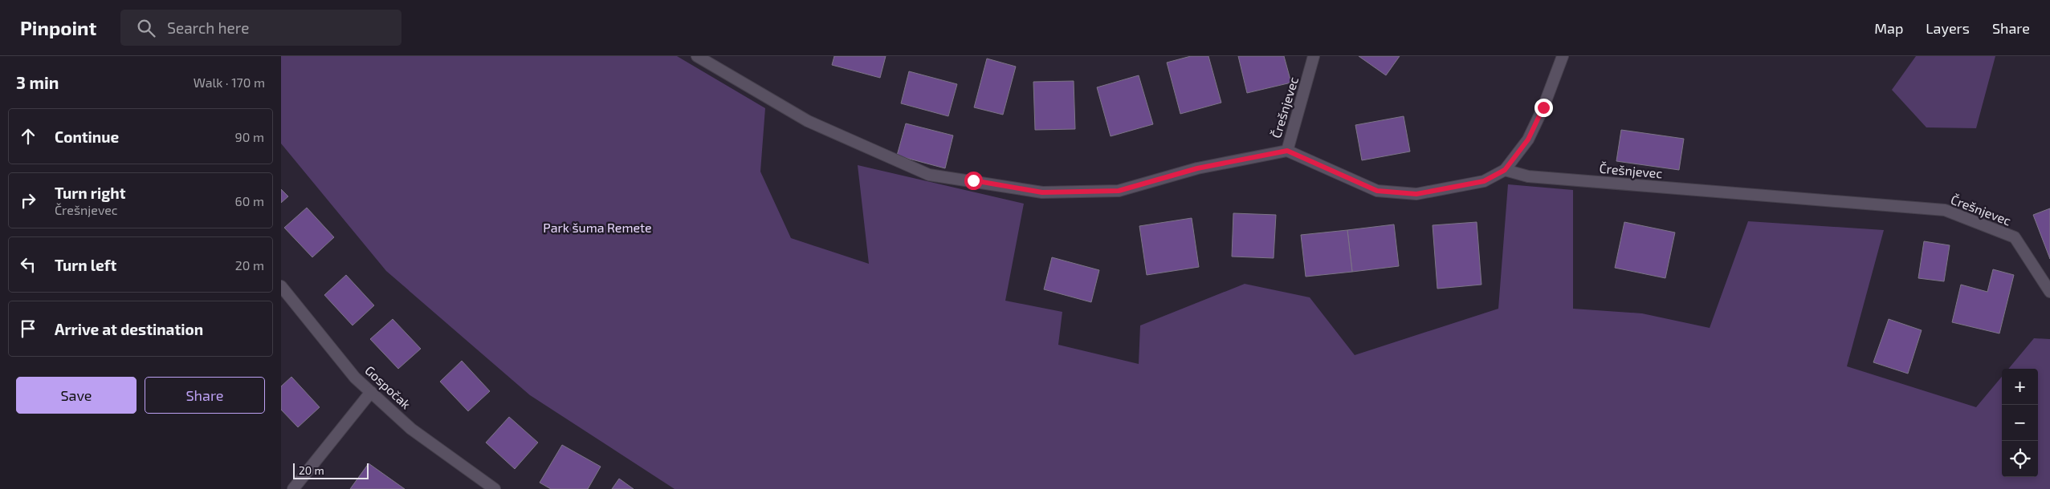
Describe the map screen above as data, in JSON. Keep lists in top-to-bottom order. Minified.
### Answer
{"streets":{"street":["Črešnjevec","Gospočak"]},"parks":["Park šuma Remete"],"scale_bar":"20 m","page":{"header":"Pinpoint","search":"Search here","nav":["Map","Layers","Share"],"heading":["3 min","Walk · 170 m"],"list":[["Continue","90 m"],["Turn right","Črešnjevec","60 m"],["Turn left","20 m"],"Arrive at destination"],"buttons":["Save","Share"],"map_buttons":["+","−"],"scale":"20 m"}}
